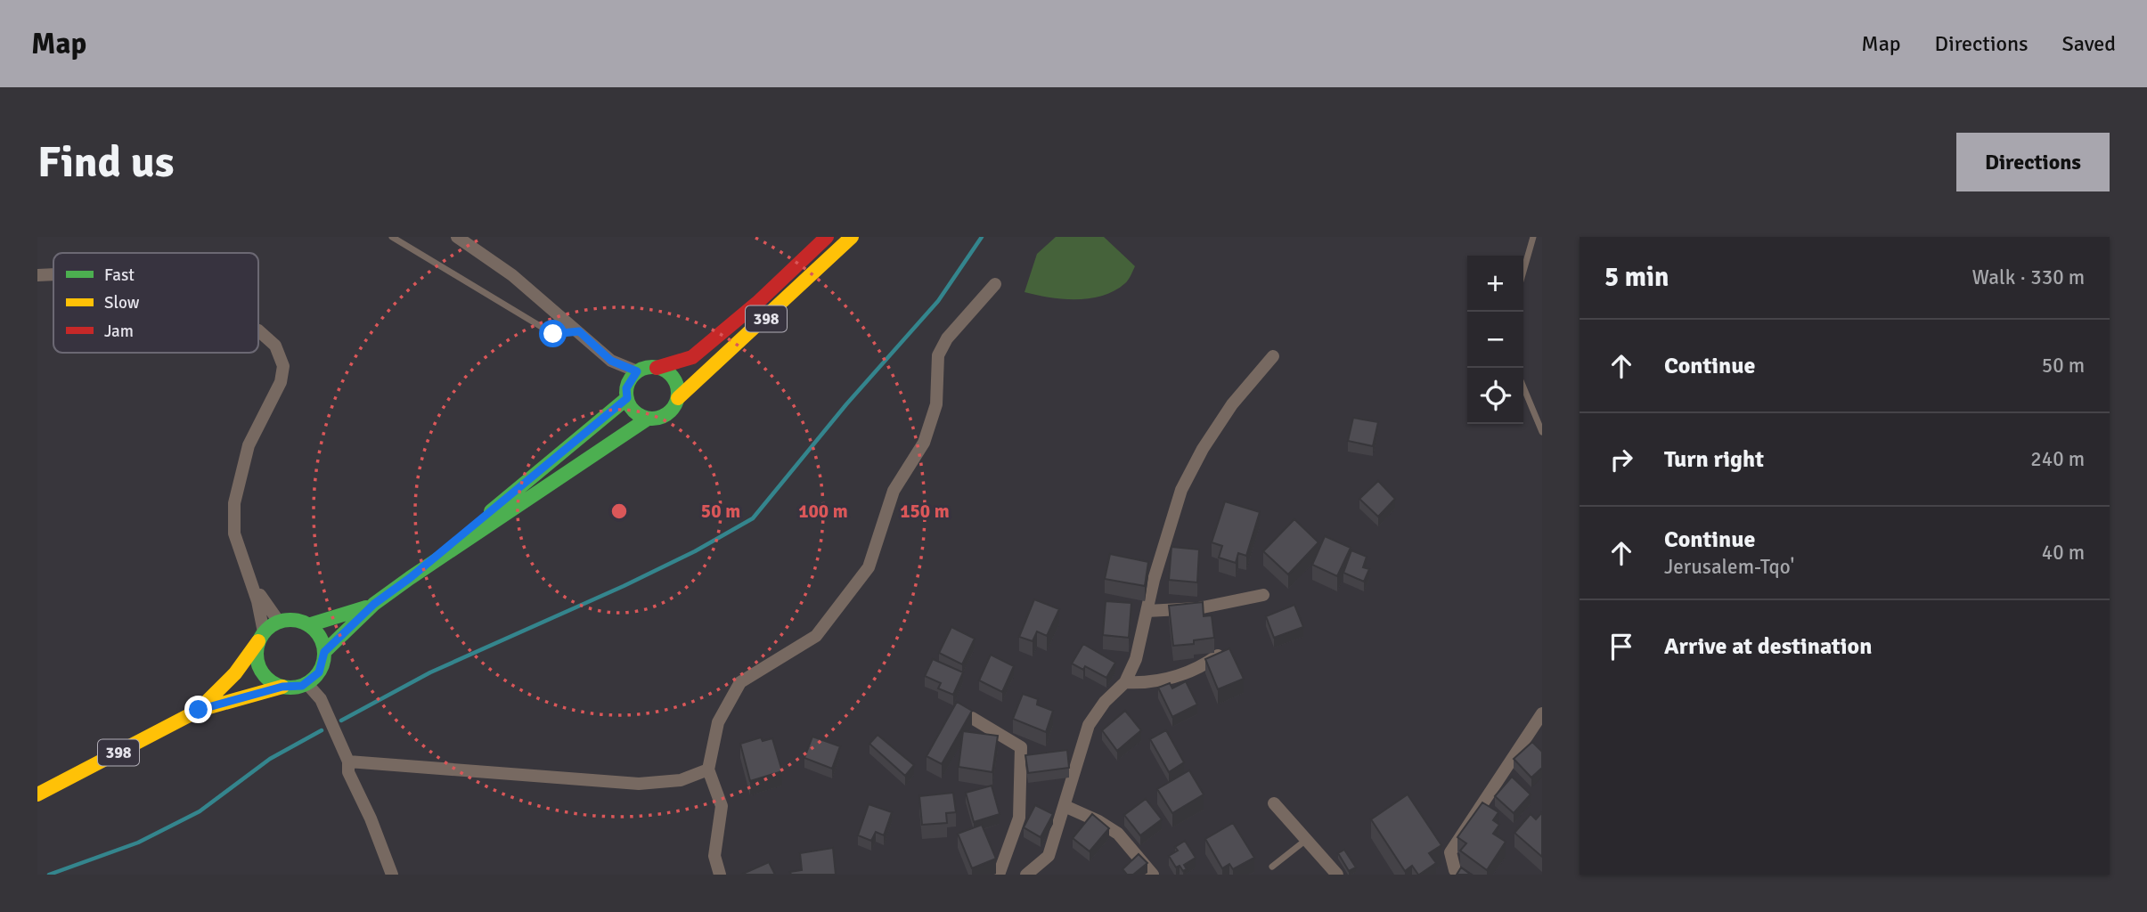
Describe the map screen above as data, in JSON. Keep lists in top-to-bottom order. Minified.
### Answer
{"streets":{"main road":["398"]},"legend":["Fast","Slow","Jam"],"page":{"header":"Map","nav":["Map","Directions","Saved"],"buttons":"Directions","title":"Find us","heading":["5 min","Walk · 330 m"],"map_buttons":["+","−"],"list":[["Continue","50 m"],["Turn right","240 m"],["Continue","Jerusalem-Tqo'","40 m"],"Arrive at destination"]},"rings":["50 m","100 m","150 m"]}
